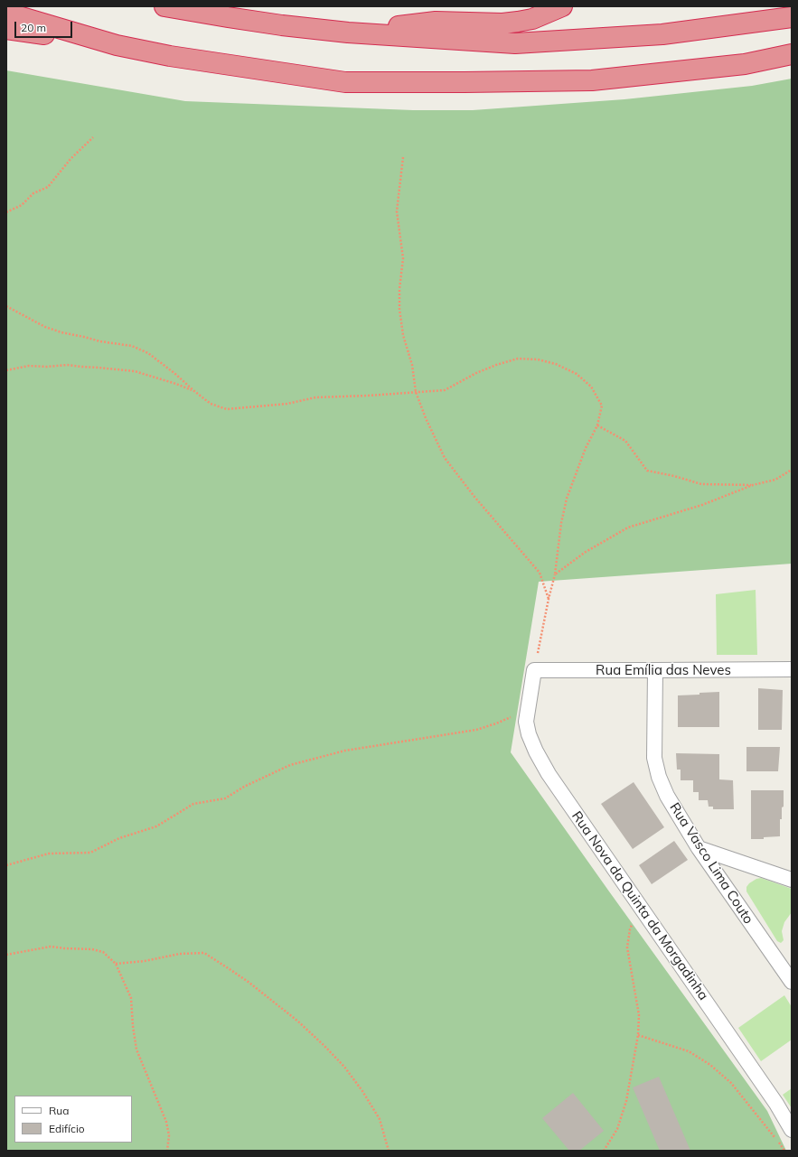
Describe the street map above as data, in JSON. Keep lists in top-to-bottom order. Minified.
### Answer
{"streets":{"street":["Rua Emília das Neves","Rua Vasco Lima Couto","Rua Nova da Quinta da Morgadinha"]},"crossings":[["Rua Emília das Neves","Rua Vasco Lima Couto"],["Rua Emília das Neves","Rua Nova da Quinta da Morgadinha"]],"legend":["Rua","Edifício"],"scale_bar":"20 m"}
